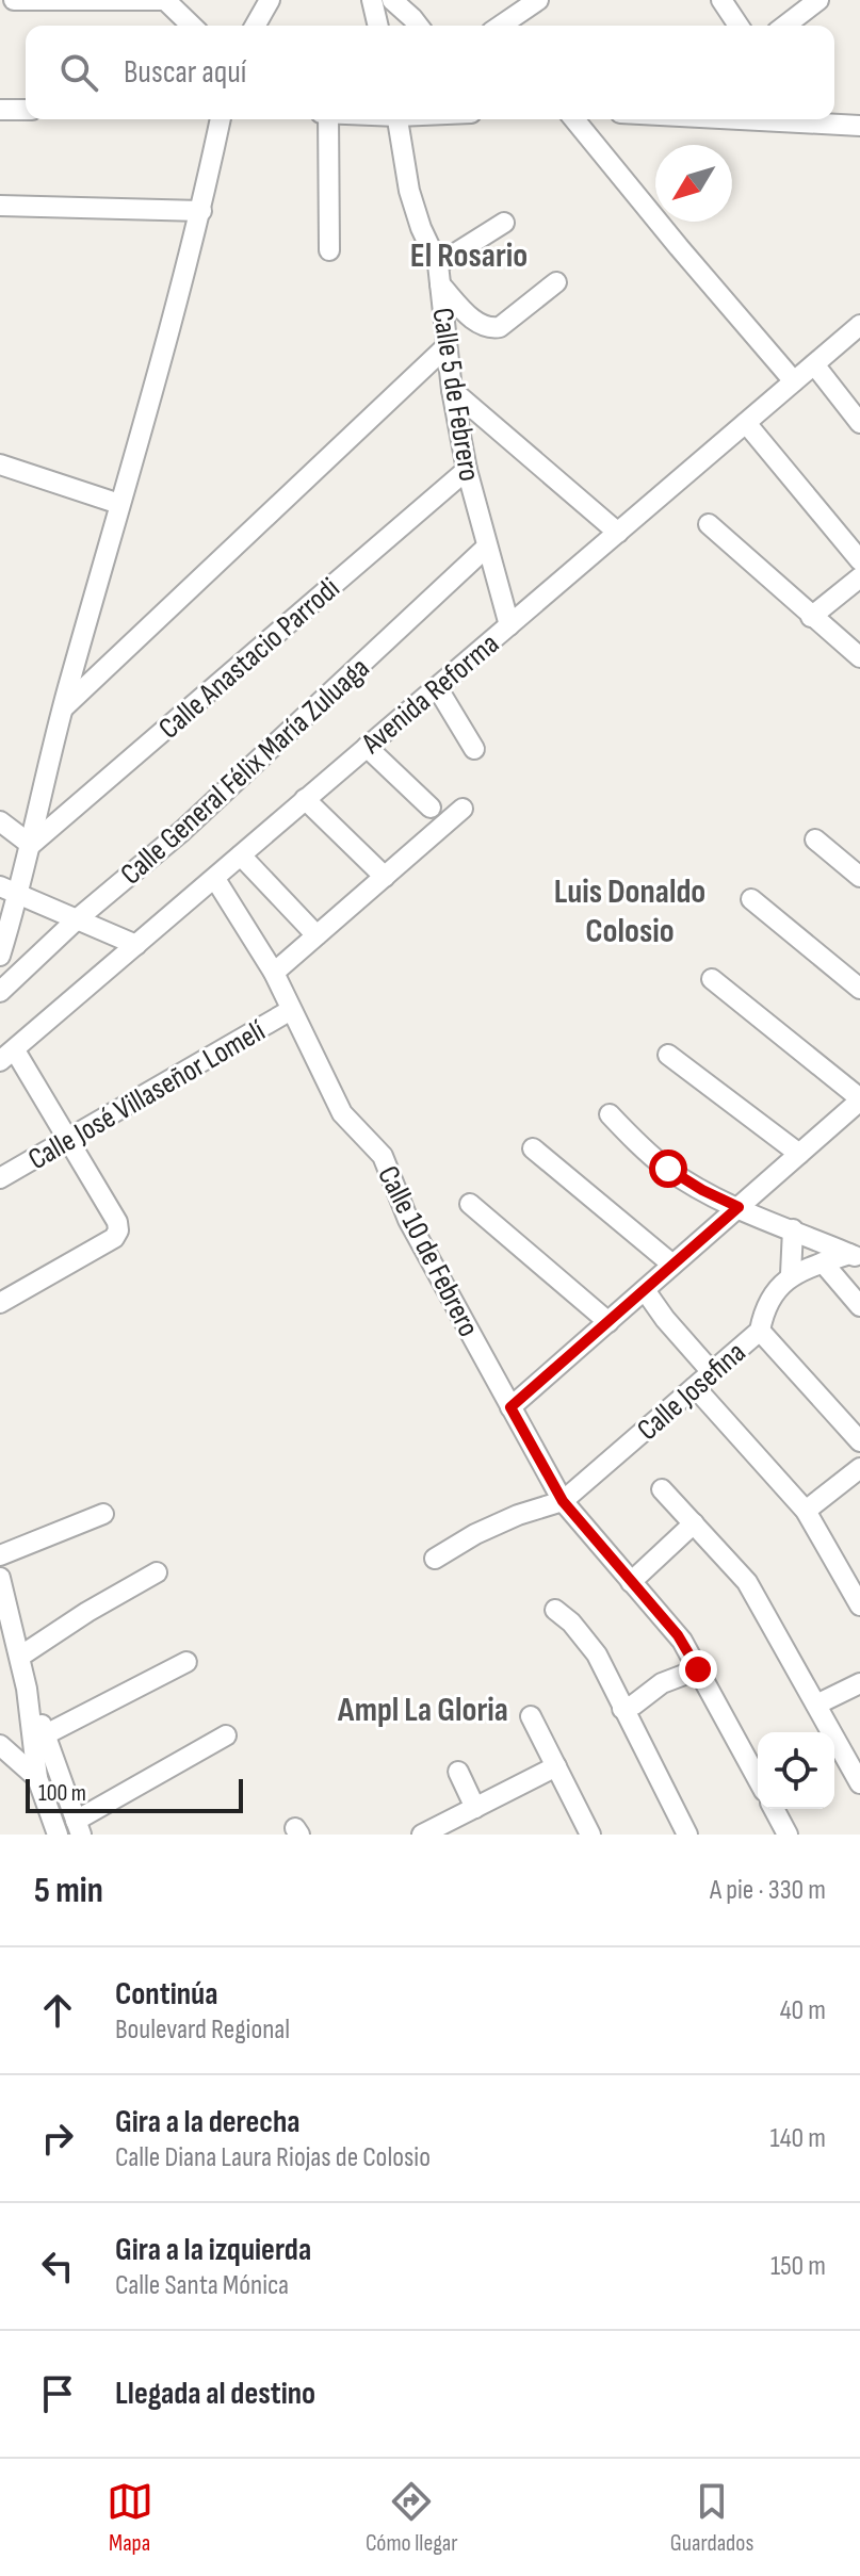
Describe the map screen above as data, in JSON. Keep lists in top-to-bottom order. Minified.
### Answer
{"streets":{"street":["Calle 5 de Febrero","Calle Anastacio Parrodi","Avenida Reforma","Calle General Félix María Zuluaga","Calle José Villaseñor Lomelí","Calle 10 de Febrero","Calle Josefina"]},"crossings":[["Calle 5 de Febrero","Calle Anastacio Parrodi"],["Calle 5 de Febrero","Avenida Reforma"],["Calle 5 de Febrero","Calle General Félix María Zuluaga"],["Avenida Reforma","Calle 10 de Febrero"],["Calle José Villaseñor Lomelí","Calle 10 de Febrero"],["Calle 10 de Febrero","Calle Josefina"]],"districts":["El Rosario","Luis Donaldo Colosio","Ampl La Gloria"],"scale_bar":"100 m","north":"bottom left","page":{"search":"Buscar aquí","scale":"100 m","heading":["5 min","A pie · 330 m"],"list":[["Continúa","Boulevard Regional","40 m"],["Gira a la derecha","Calle Diana Laura Riojas de Colosio","140 m"],["Gira a la izquierda","Calle Santa Mónica","150 m"],"Llegada al destino"],"nav":["Mapa","Cómo llegar","Guardados"]}}
